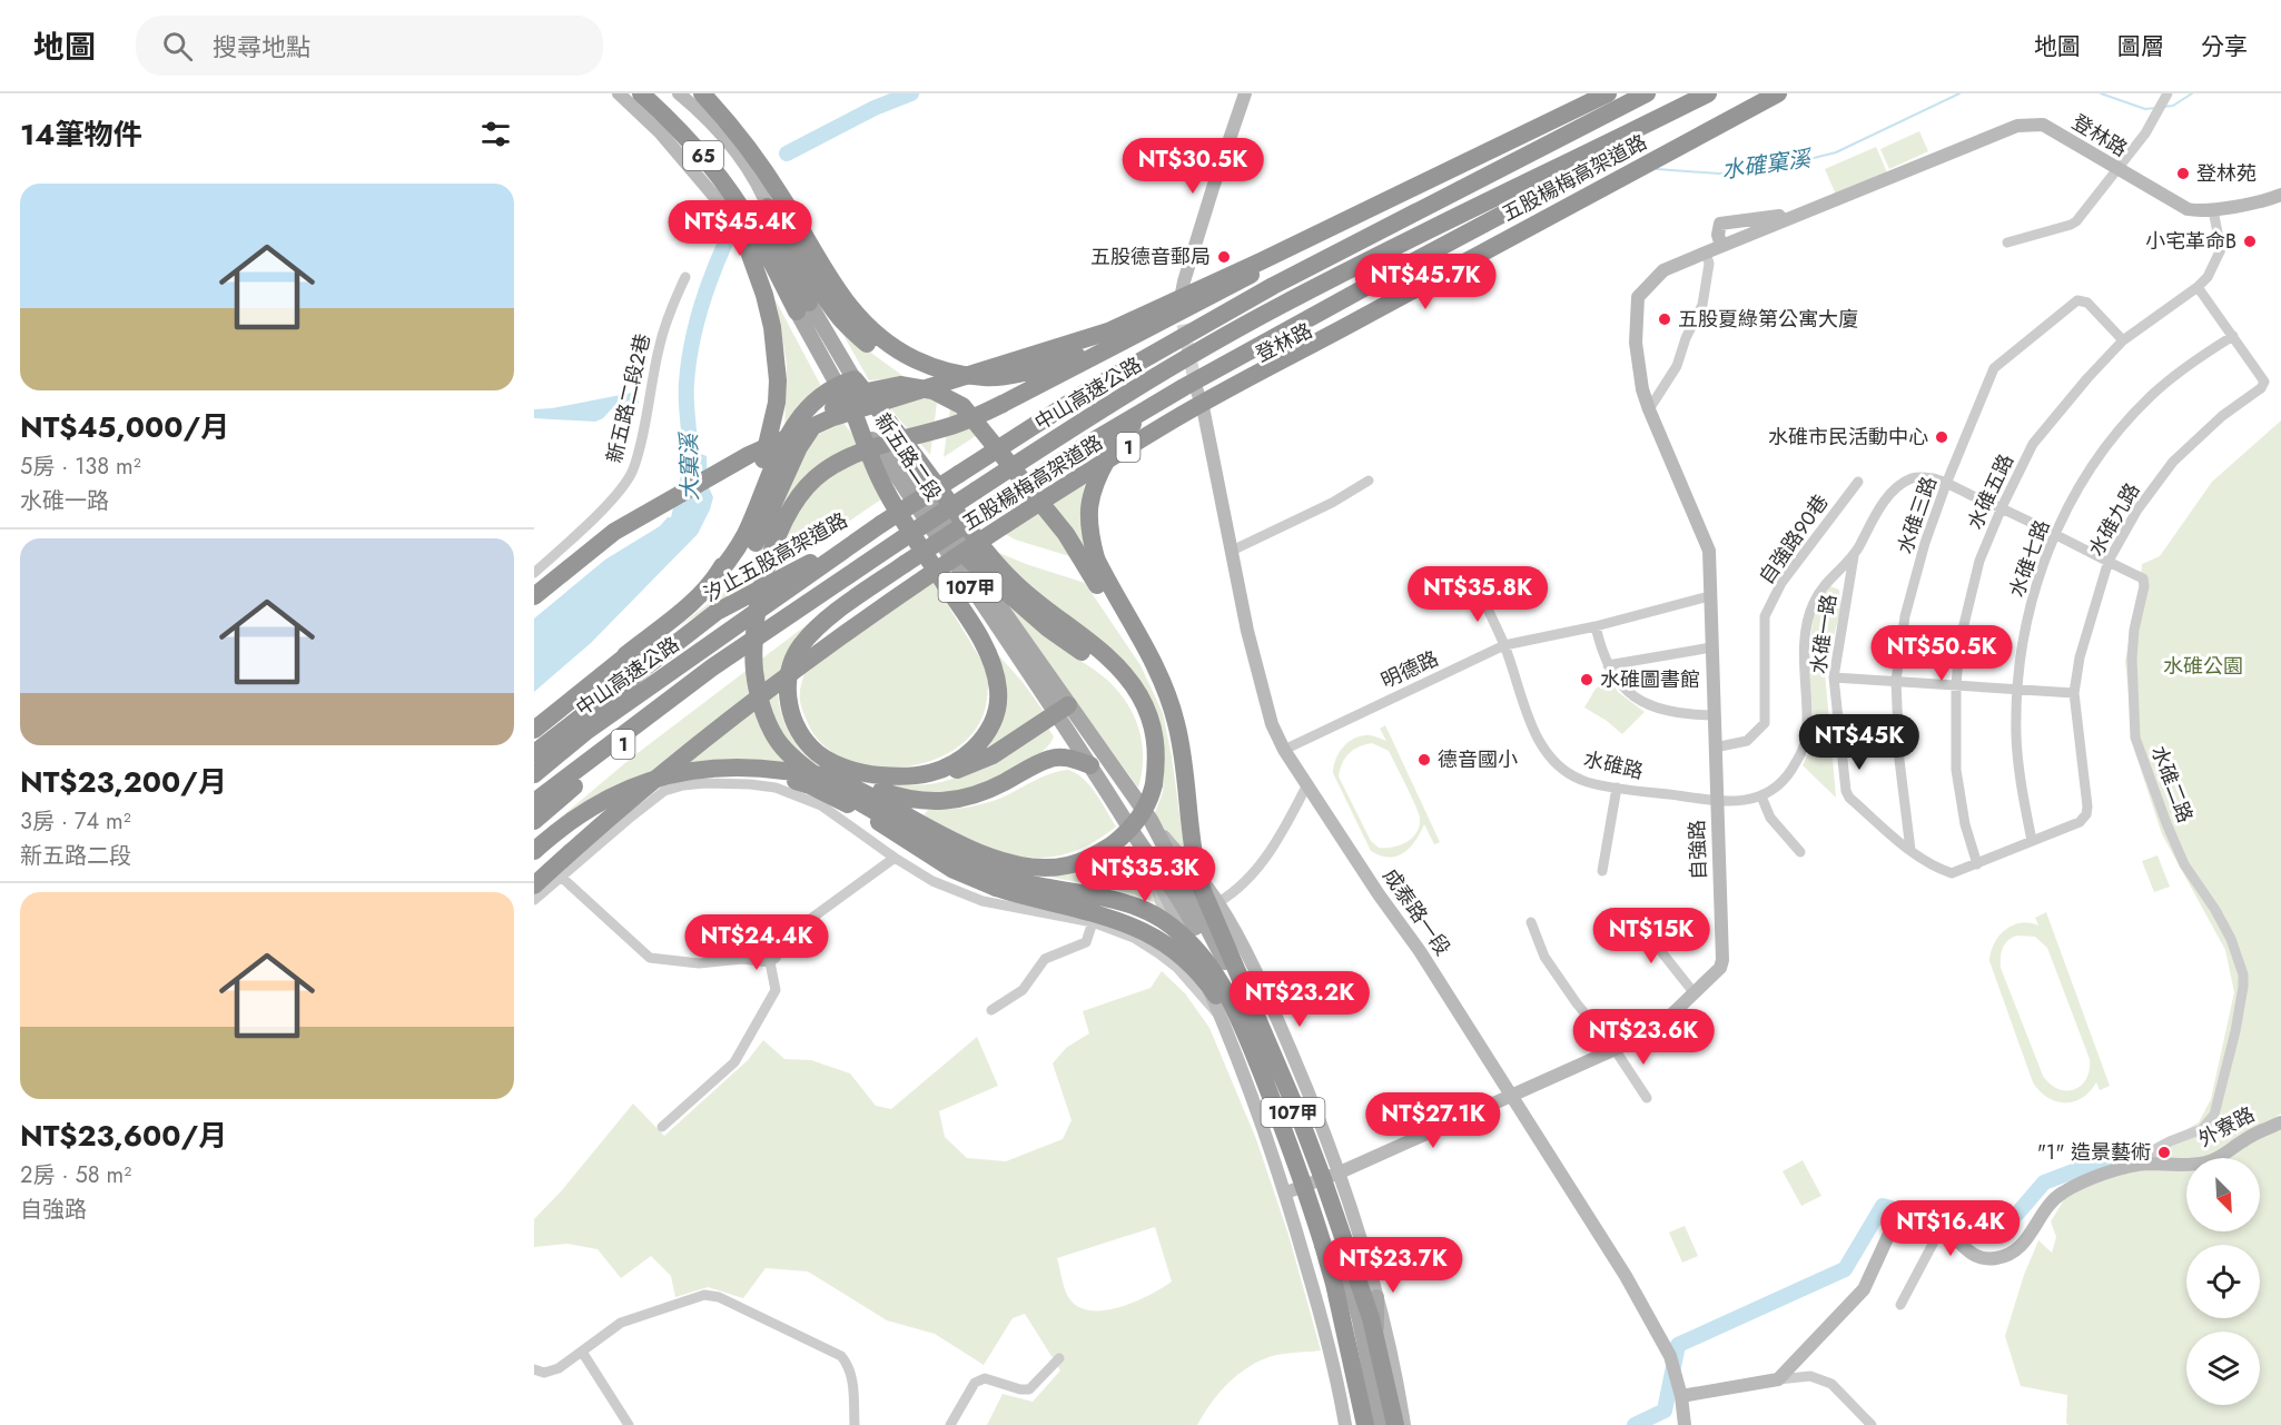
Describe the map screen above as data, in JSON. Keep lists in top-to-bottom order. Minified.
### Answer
{"streets":{"highway":["65","五股楊梅高架道路","中山高速公路","1","汐止五股高架道路"],"main road":["登林路","新五路二段","107甲","自強路","成泰路一段","外寮路"],"street":["新五路二段2巷","水碓五路","水碓三路","水碓九路","自強路90巷","水碓七路","水碓一路","明德路","水碓路","水碓二路"]},"crossings":[["登林路","水碓五路"],["登林路","自強路"],["登林路","成泰路一段"],["65","新五路二段"],["中山高速公路","1"],["中山高速公路","汐止五股高架道路"],["新五路二段","自強路"],["水碓五路","水碓三路"],["水碓五路","水碓九路"],["水碓五路","水碓一路"],["水碓五路","水碓二路"],["水碓三路","水碓一路"],["水碓三路","水碓二路"],["水碓九路","水碓七路"],["水碓九路","水碓二路"],["自強路90巷","自強路"],["水碓七路","水碓二路"],["水碓一路","水碓二路"],["明德路","水碓路"],["明德路","自強路"],["明德路","成泰路一段"],["水碓路","自強路"],["水碓二路","外寮路"],["自強路","成泰路一段"]],"water":["水確窠溪","大窠溪"],"parks":["水碓公園"],"places":["登林苑","小宅革命B","五股德音郵局","五股夏綠第公寓大廈","水碓市民活動中心","水碓圖書館","德音國小","\"1\" 造景藝術"],"north":"bottom right","page":{"header":"地圖","search":"搜尋地點","nav":["地圖","圖層","分享"],"heading":"14筆物件","price":["NT$30.5K","NT$45.4K","NT$45.7K","NT$35.8K","NT$50.5K","NT$45K","NT$35.3K","NT$15K","NT$24.4K","NT$23.2K","NT$23.6K","NT$27.1K","NT$16.4K","NT$23.7K"],"list":[{"name":"NT$45,000/月","note":"5房 · 138 m² · 水碓一路"},{"name":"NT$23,200/月","note":"3房 · 74 m² · 新五路二段"},{"name":"NT$23,600/月","note":"2房 · 58 m² · 自強路"}]}}
